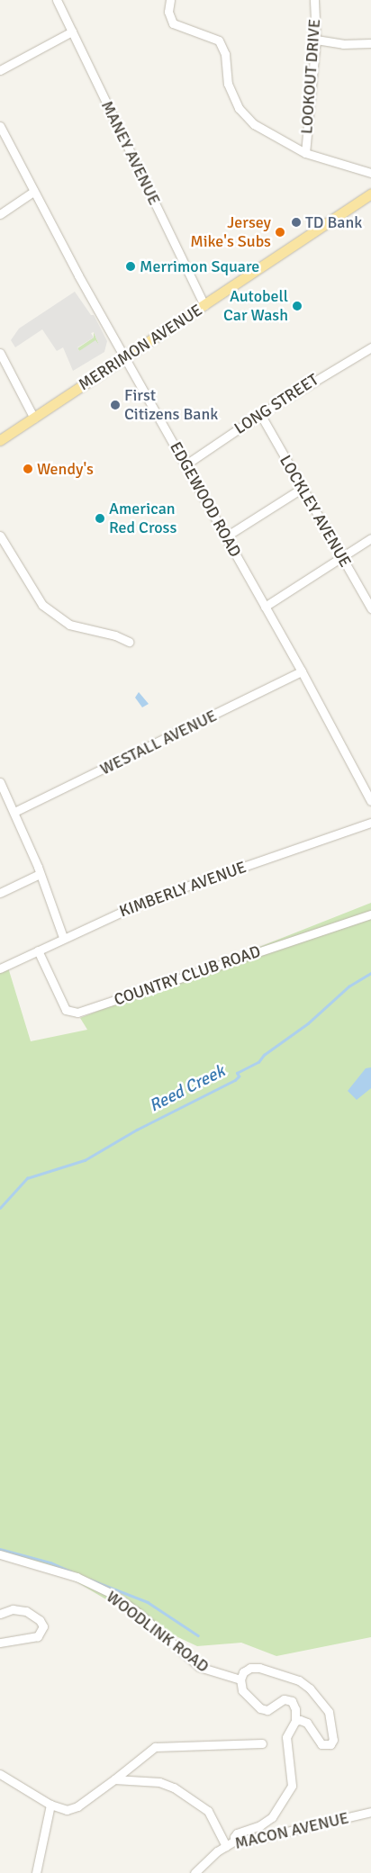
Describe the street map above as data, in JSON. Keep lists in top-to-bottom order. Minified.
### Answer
{"streets":{"main road":["MERRIMON AVENUE"],"street":["LOOKOUT DRIVE","MANEY AVENUE","LONG STREET","EDGEWOOD ROAD","LOCKLEY AVENUE","WESTALL AVENUE","KIMBERLY AVENUE","COUNTRY CLUB ROAD","WOODLINK ROAD","MACON AVENUE"]},"crossings":[["MANEY AVENUE","MERRIMON AVENUE"],["MERRIMON AVENUE","EDGEWOOD ROAD"],["LONG STREET","EDGEWOOD ROAD"],["LONG STREET","LOCKLEY AVENUE"],["EDGEWOOD ROAD","WESTALL AVENUE"],["KIMBERLY AVENUE","COUNTRY CLUB ROAD"]],"water":["Reed Creek"],"places":["TD Bank","Jersey Mike's Subs","Merrimon Square","Autobell Car Wash","First Citizens Bank","Wendy's","American Red Cross"]}
